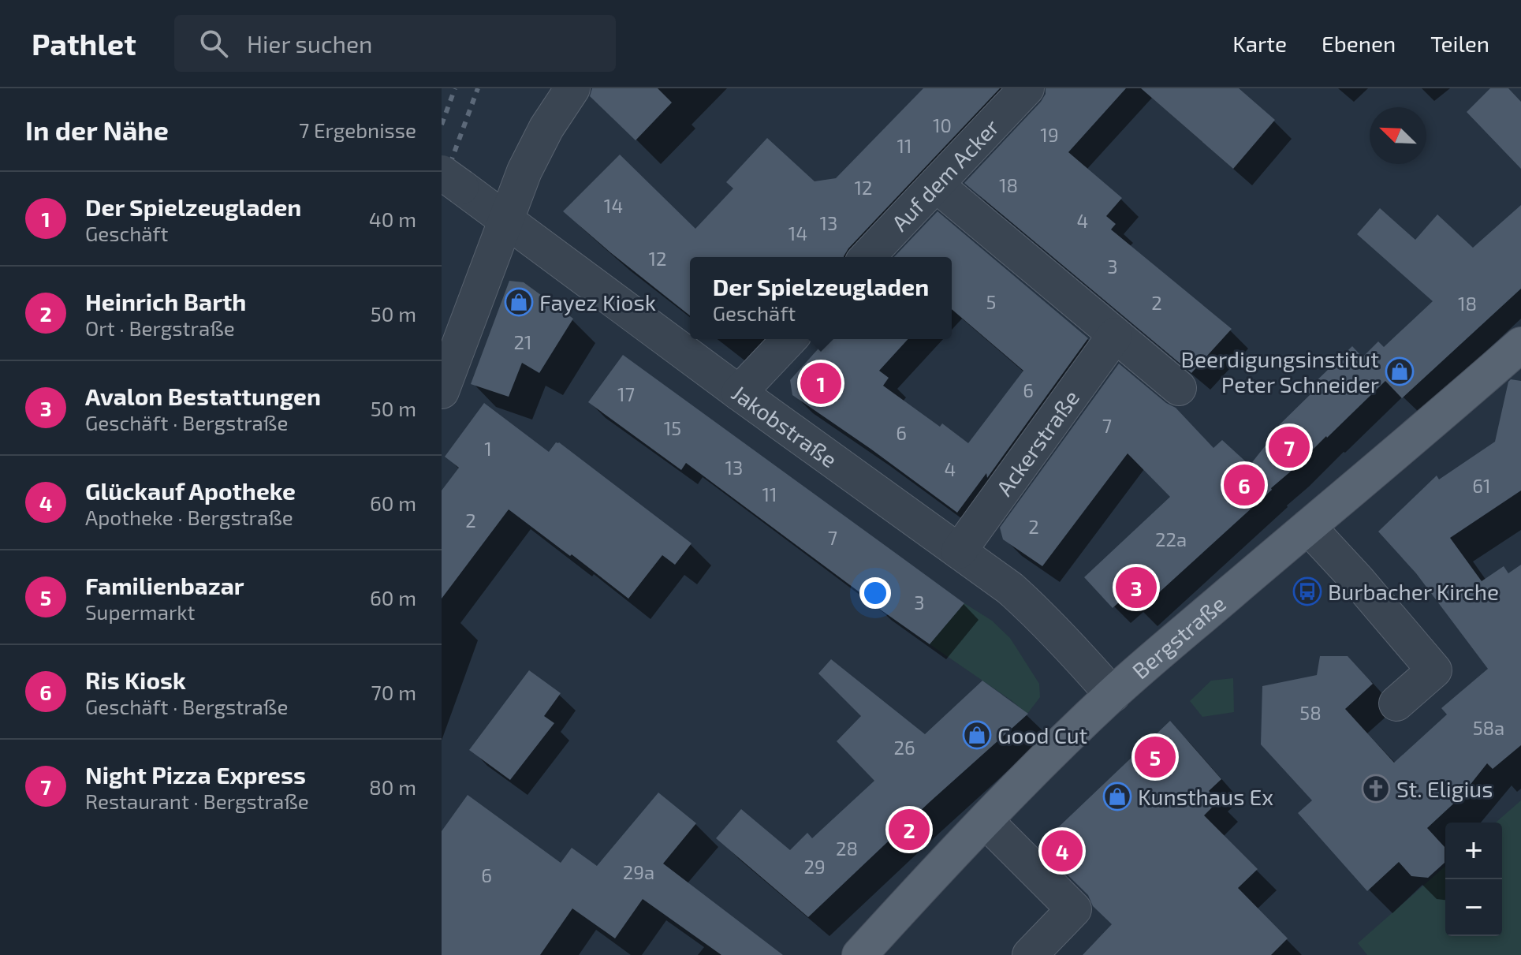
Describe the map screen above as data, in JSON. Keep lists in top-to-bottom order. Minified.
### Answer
{"streets":{"main road":["Bergstraße"],"street":["Auf dem Acker","Jakobstraße","Ackerstraße"]},"crossings":[["Jakobstraße","Ackerstraße"],["Jakobstraße","Bergstraße"]],"places":{"shop":["Fayez Kiosk","Beerdigungsinstitut Peter Schneider","Good Cut","Kunsthaus Ex"],"bus stop":["Burbacher Kirche"],"church":["St. Eligius"]},"house_numbers":["10","19","11","18","12","14","4","13","14","12","3","5","2","18","21","6","17","7","15","6","1","13","4","61","11","2","2","7","22a","3","58","58a","26","28","29","29a","6"],"north":"top left","page":{"header":"Pathlet","search":"Hier suchen","nav":["Karte","Ebenen","Teilen"],"heading":["In der Nähe","7 Ergebnisse"],"list":[{"mark":"1","name":"Der Spielzeugladen","note":"Geschäft","value":"40 m"},{"mark":"2","name":"Heinrich Barth","note":"Ort · Bergstraße","value":"50 m"},{"mark":"3","name":"Avalon Bestattungen","note":"Geschäft · Bergstraße","value":"50 m"},{"mark":"4","name":"Glückauf Apotheke","note":"Apotheke · Bergstraße","value":"60 m"},{"mark":"5","name":"Familienbazar","note":"Supermarkt","value":"60 m"},{"mark":"6","name":"Ris Kiosk","note":"Geschäft · Bergstraße","value":"70 m"},{"mark":"7","name":"Night Pizza Express","note":"Restaurant · Bergstraße","value":"80 m"}],"popup":["Der Spielzeugladen","Geschäft"],"pins":["1","7","6","3","5","2","4"],"map_buttons":["+","−"]}}
